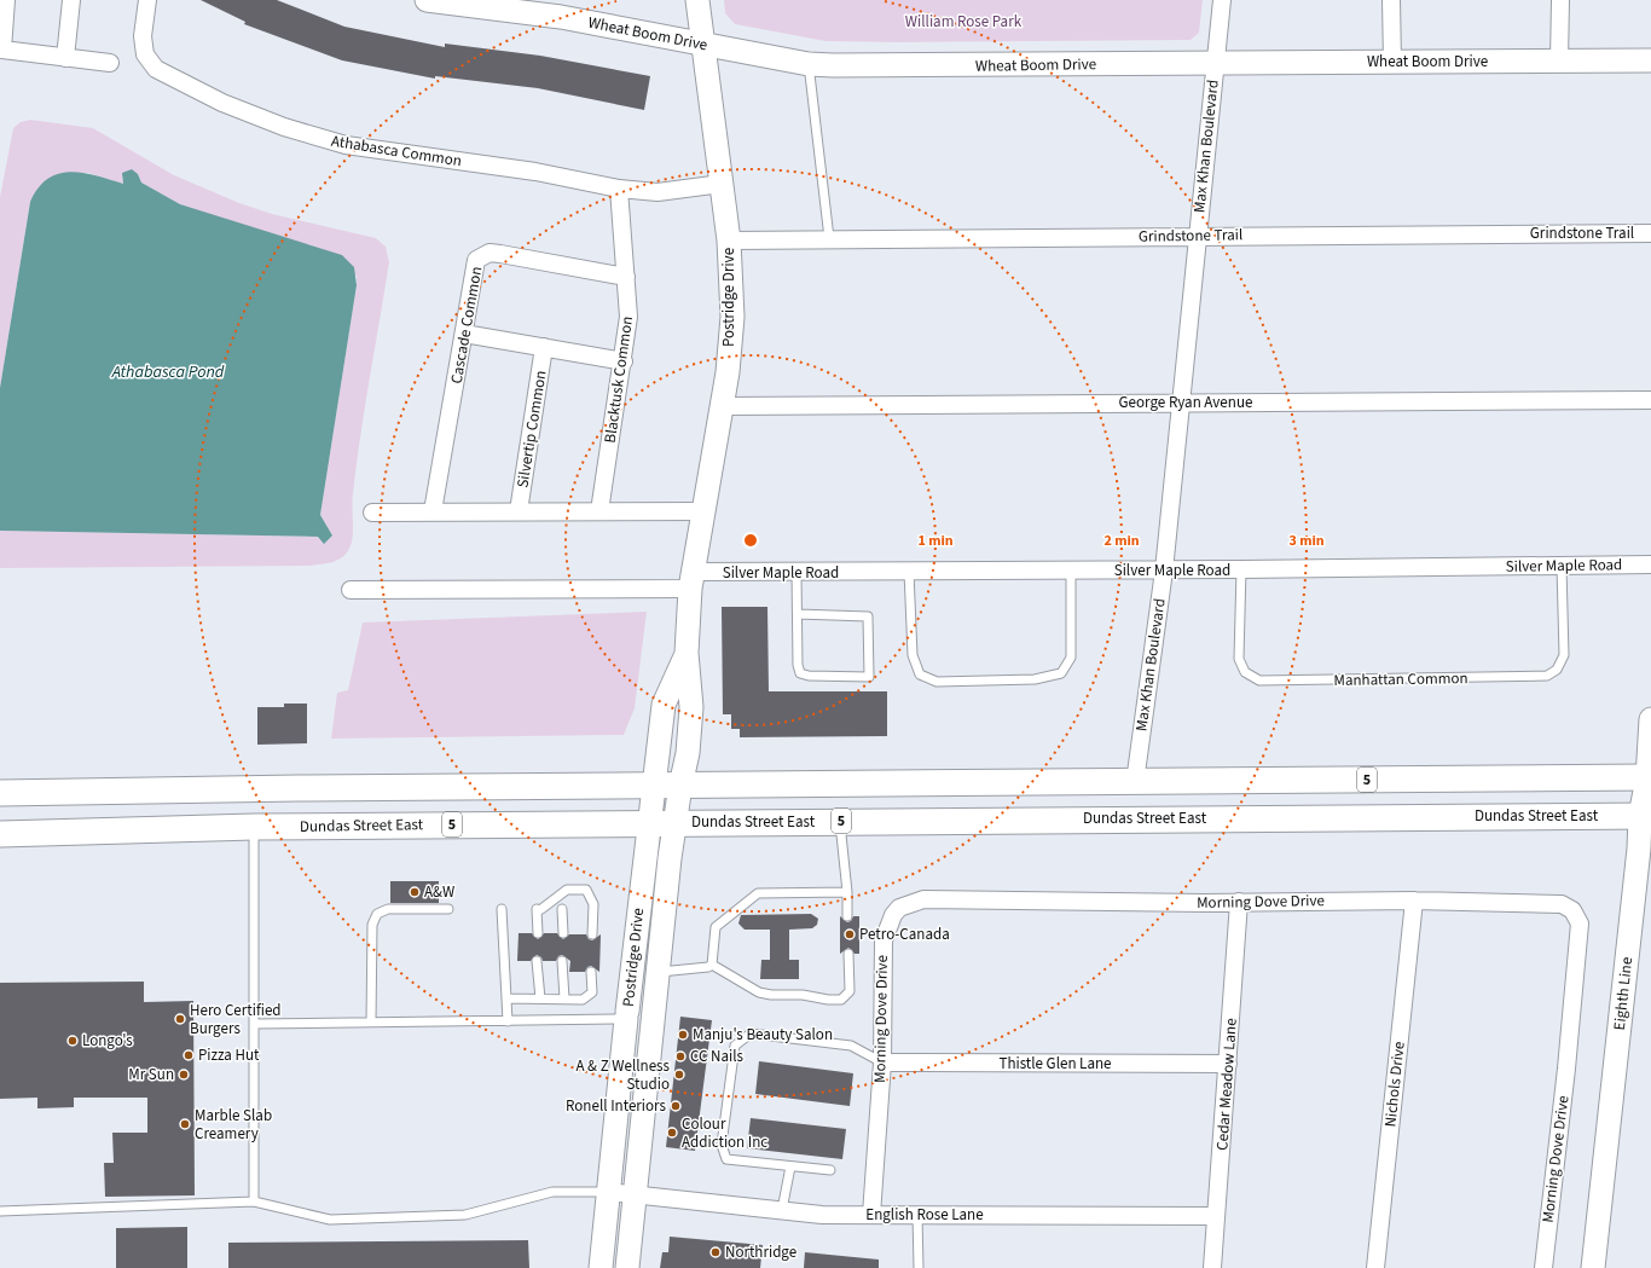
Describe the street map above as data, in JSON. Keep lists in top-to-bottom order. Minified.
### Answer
{"streets":{"main road":["5","Dundas Street East"],"street":["Wheat Boom Drive","Max Khan Boulevard","Athabasca Common","Grindstone Trail","Postridge Drive","Cascade Common","Blacktusk Common","George Ryan Avenue","Silvertip Common","Silver Maple Road","Morning Dove Drive","Eighth Line","Thistle Glen Lane","Cedar Meadow Lane","Nichols Drive","English Rose Lane"],"lane":["Manhattan Common"]},"crossings":[["Wheat Boom Drive","Max Khan Boulevard"],["Wheat Boom Drive","Postridge Drive"],["Max Khan Boulevard","Grindstone Trail"],["Max Khan Boulevard","George Ryan Avenue"],["Max Khan Boulevard","Silver Maple Road"],["Max Khan Boulevard","5"],["Athabasca Common","Postridge Drive"],["Athabasca Common","Blacktusk Common"],["Grindstone Trail","Postridge Drive"],["Postridge Drive","George Ryan Avenue"],["Postridge Drive","Silver Maple Road"],["Postridge Drive","5"],["Postridge Drive","Dundas Street East"],["Postridge Drive","English Rose Lane"],["Cascade Common","Blacktusk Common"],["Silver Maple Road","Manhattan Common"],["5","Eighth Line"],["Dundas Street East","Eighth Line"],["Morning Dove Drive","Thistle Glen Lane"],["Morning Dove Drive","Cedar Meadow Lane"],["Morning Dove Drive","Nichols Drive"],["Morning Dove Drive","English Rose Lane"],["Thistle Glen Lane","Cedar Meadow Lane"],["Cedar Meadow Lane","English Rose Lane"]],"water":["Athabasca Pond"],"parks":["William Rose Park"],"places":["A&W","Petro-Canada","Hero Certified Burgers","Manju's Beauty Salon","Longo's","Pizza Hut","CC Nails","Mr Sun","A & Z Wellness Studio","Ronell Interiors","Marble Slab Creamery","Colour Addiction Inc","Northridge"],"rings":["1 min","2 min","3 min"]}
